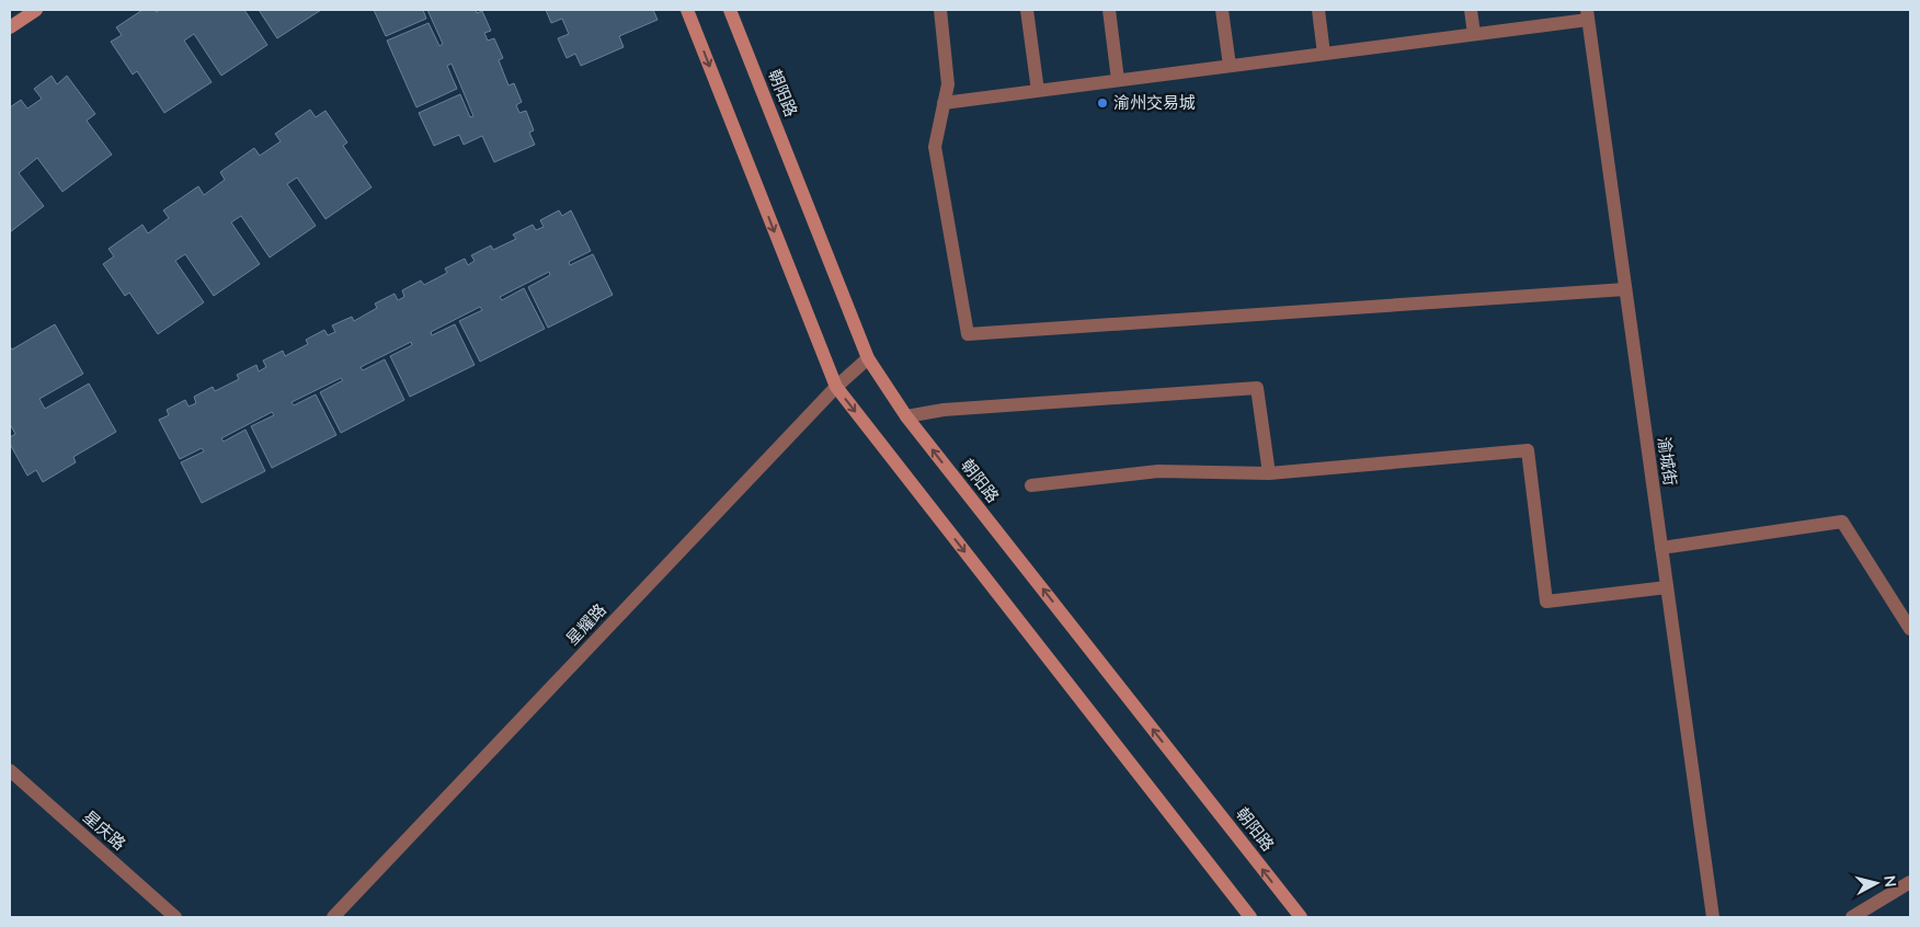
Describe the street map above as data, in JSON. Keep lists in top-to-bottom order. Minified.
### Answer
{"streets":{"main road":["朝阳路"],"street":["渝城街","星耀路","星庆路"]},"crossings":[["朝阳路","星耀路"]],"places":["渝州交易城"],"north":"right"}
